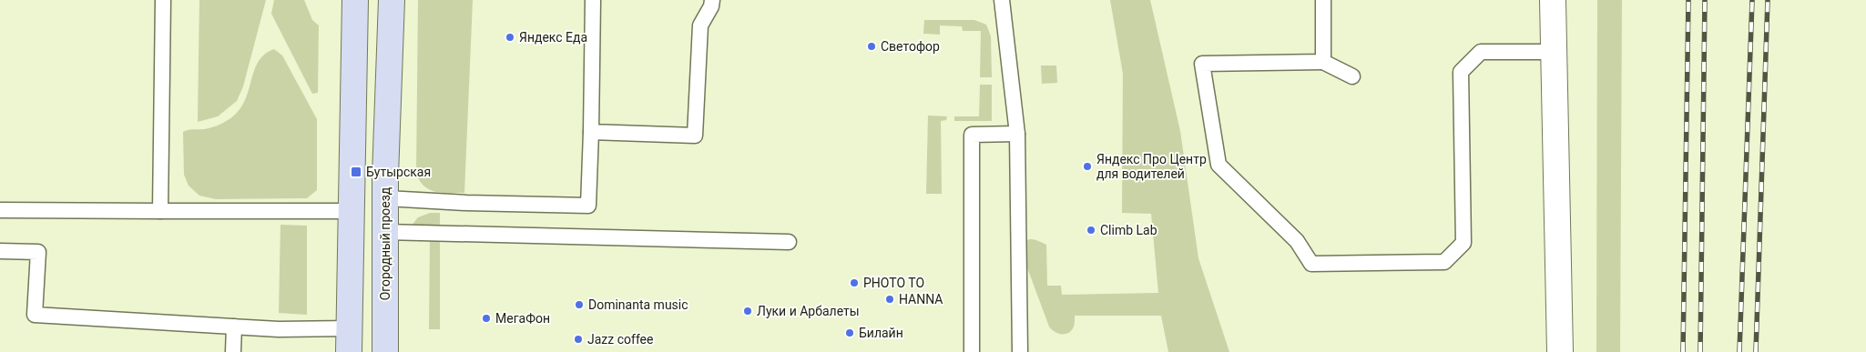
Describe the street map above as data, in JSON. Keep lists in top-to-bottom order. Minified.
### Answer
{"streets":{"main road":["Огородный проезд"]},"places":{"other":["Яндекс Еда","Светофор","Яндекс Про Центр для водителей","Climb Lab","PHOTO TO","HANNA","Dominanta music","Луки и Арбалеты","МегаФон","Билайн","Jazz coffee"],"transit":["Бутырская"]}}
